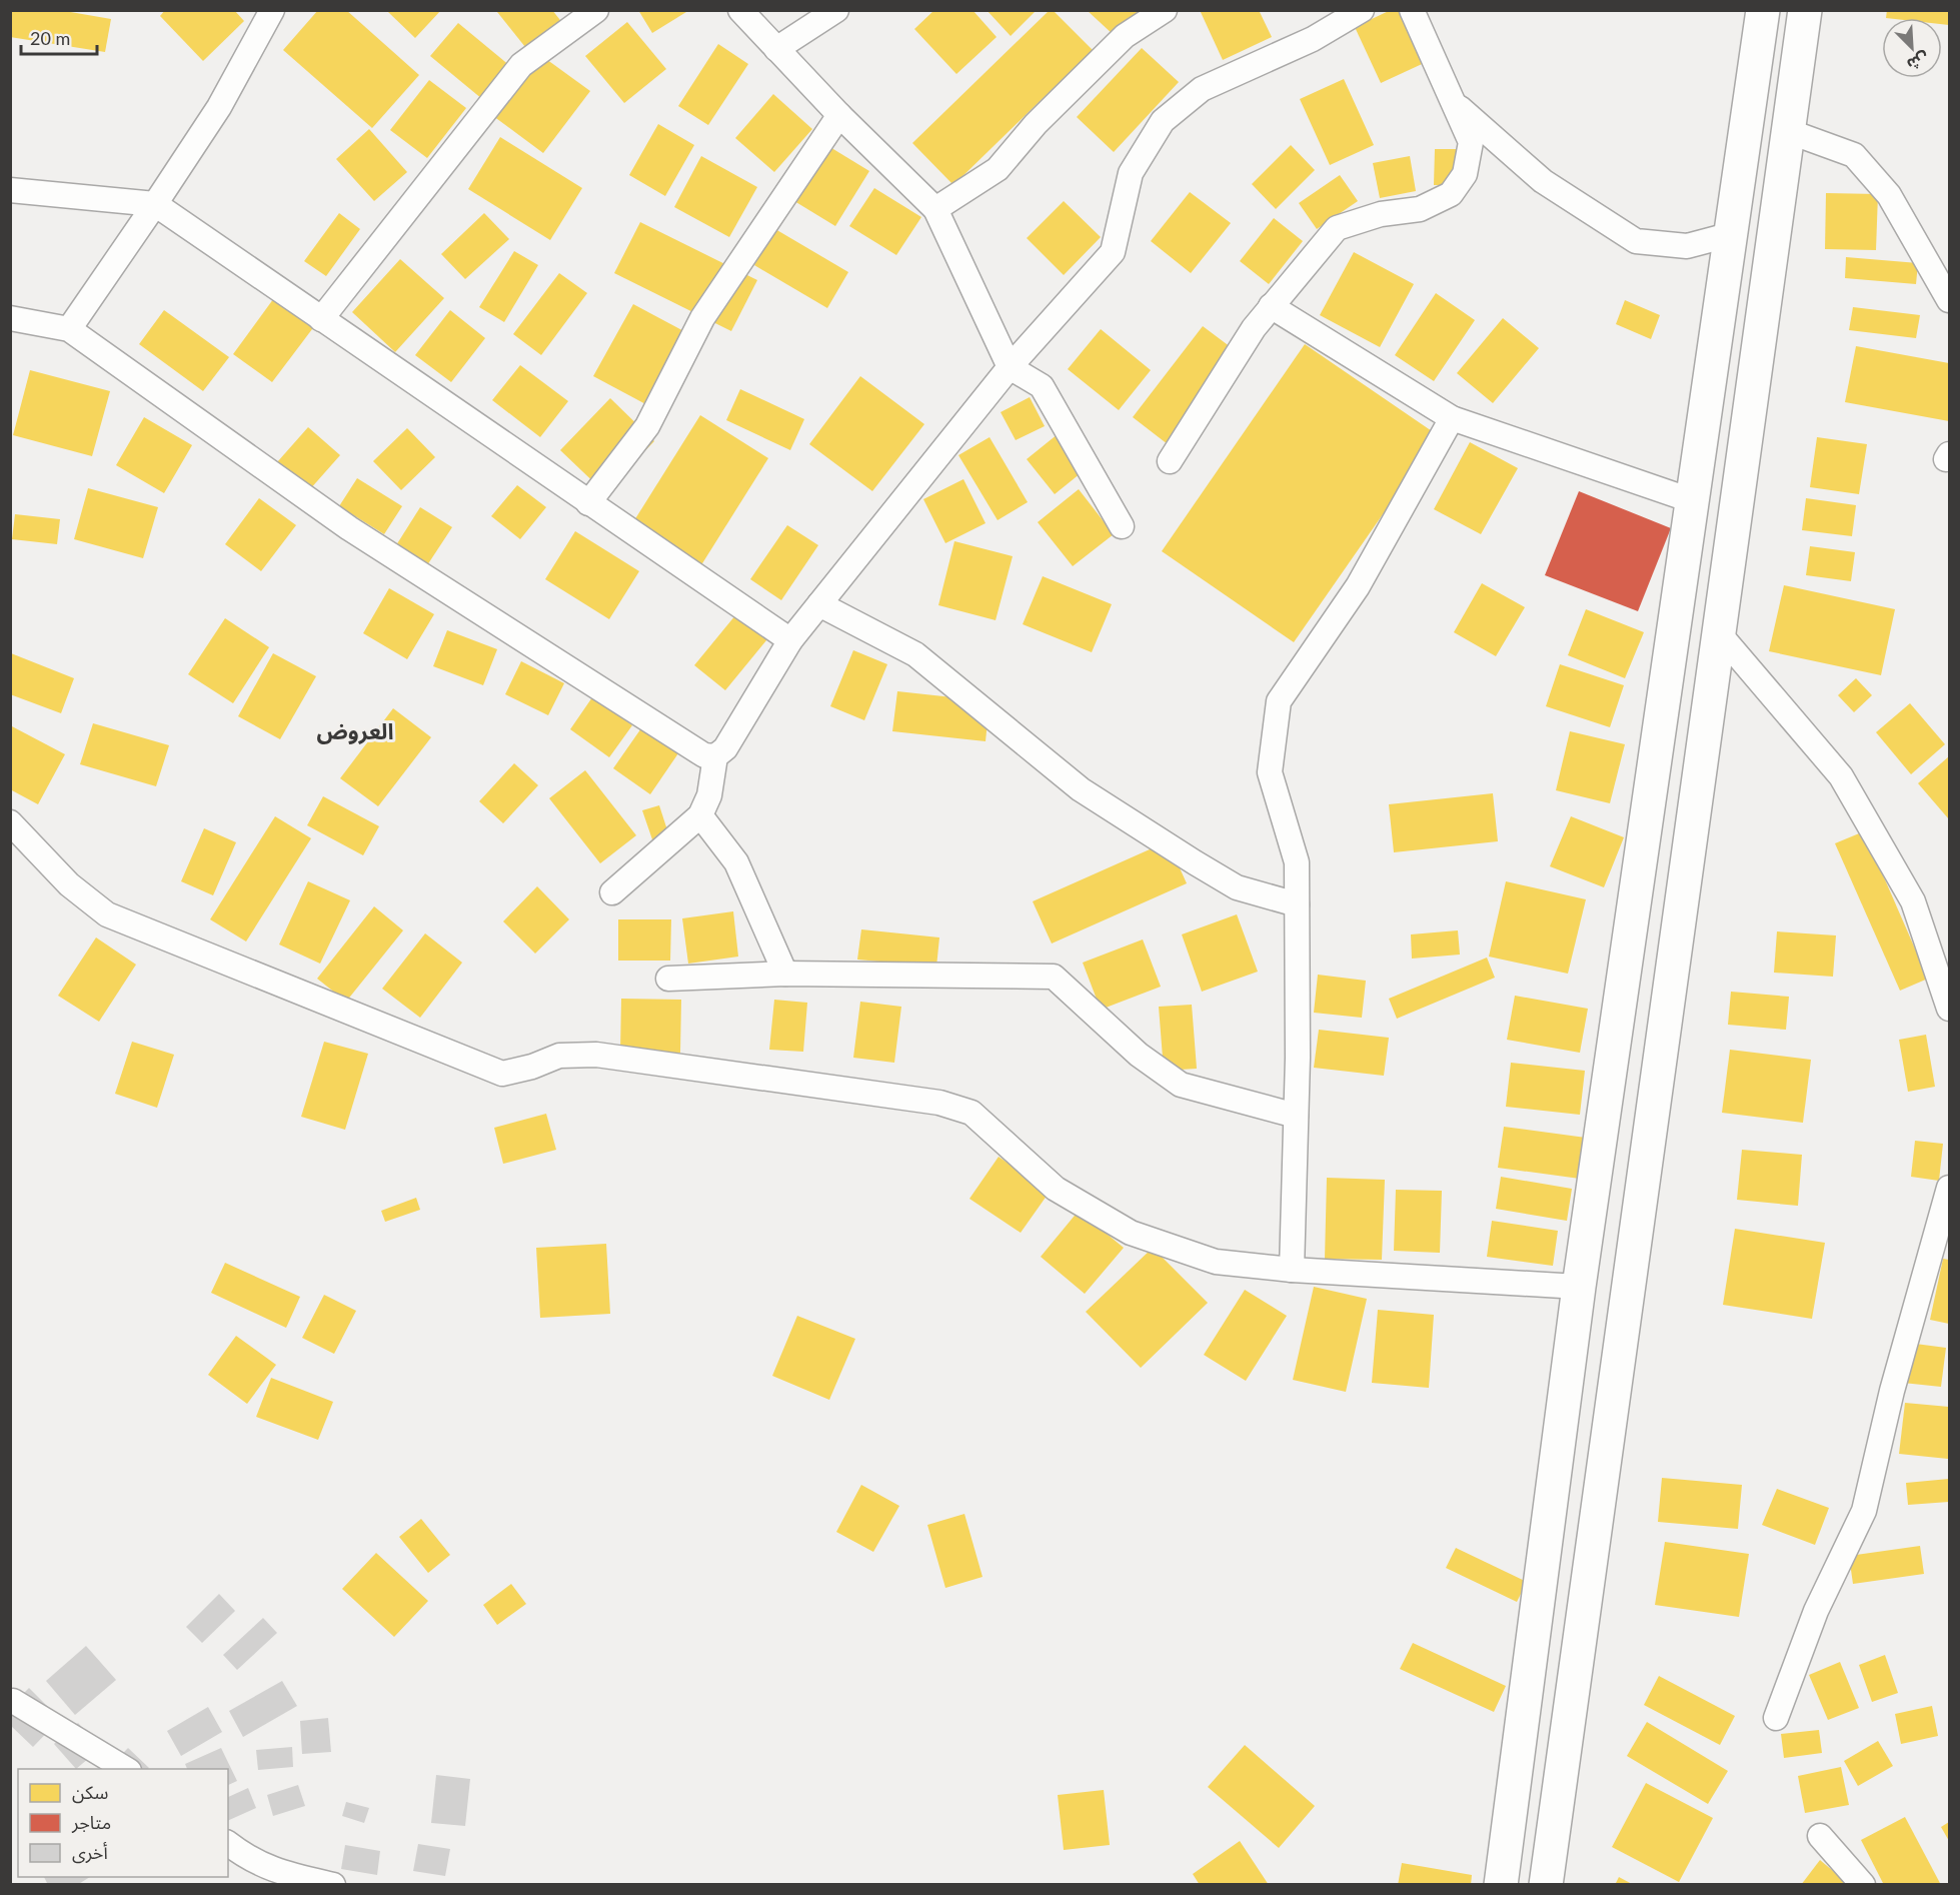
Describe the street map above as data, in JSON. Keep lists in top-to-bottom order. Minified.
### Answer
{"districts":["العروض"],"legend":["سكن","متاجر","أخرى"],"scale_bar":"20 m","north":"bottom right"}
